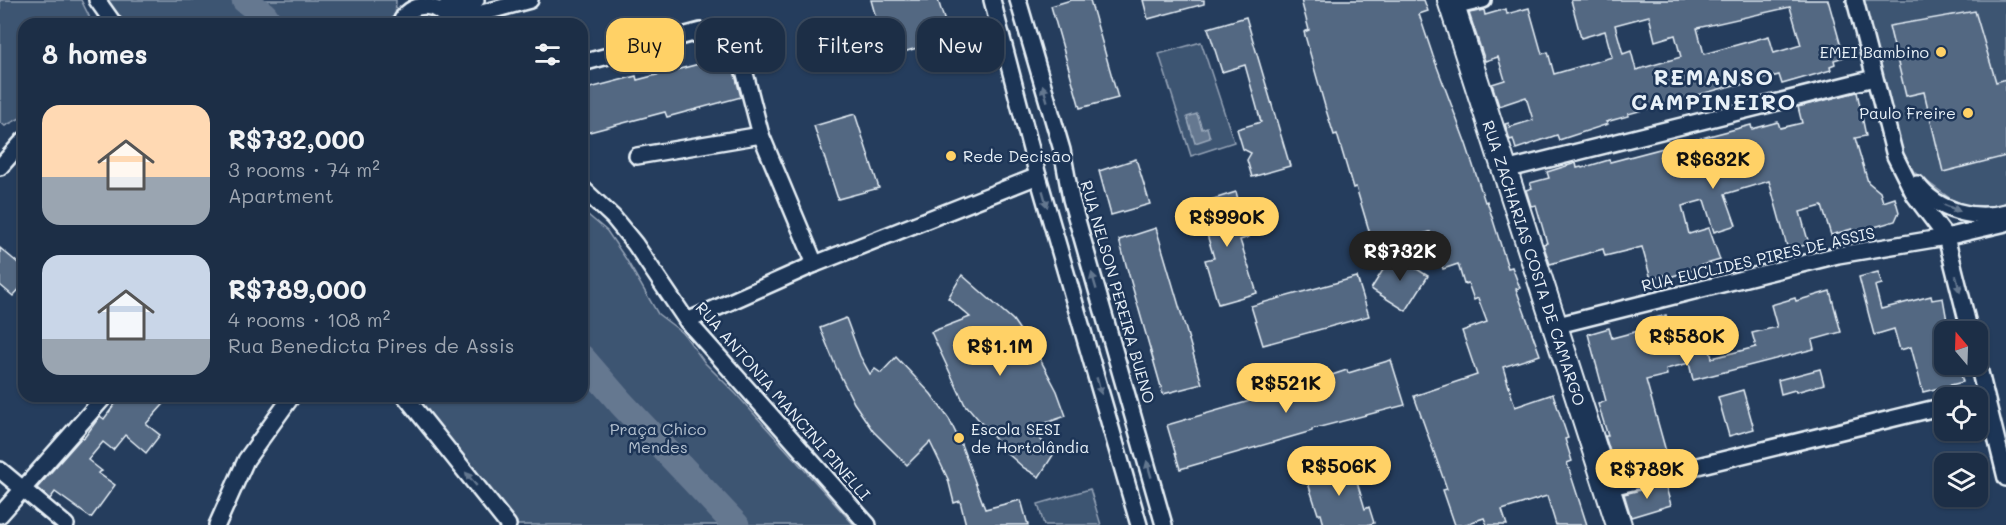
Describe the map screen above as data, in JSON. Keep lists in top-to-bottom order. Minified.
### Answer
{"streets":{"main road":["RUA ZACHARIAS COSTA DE CAMARGO"],"street":["RUA EUCLIDES PIRES DE ASSIS","RUA NELSON PEREIRA BUENO","RUA ANTONIA MANCINI PINELLI"]},"crossings":[["RUA EUCLIDES PIRES DE ASSIS","RUA ZACHARIAS COSTA DE CAMARGO"]],"districts":["REMANSO CAMPINEIRO"],"parks":["Praça Chico Mendes"],"places":["EMEI Bambino","Paulo Freire","Rede Decisão","Escola SESI de Hortolândia"],"north":"top","page":{"chip":["Buy","Rent","Filters","New"],"heading":"8 homes","list":[{"name":"R$732,000","note":"3 rooms · 74 m² · Apartment"},{"name":"R$789,000","note":"4 rooms · 108 m² · Rua Benedicta Pires de Assis"}],"price":["R$632K","R$990K","R$732K","R$580K","R$1.1M","R$521K","R$506K","R$789K"]}}
